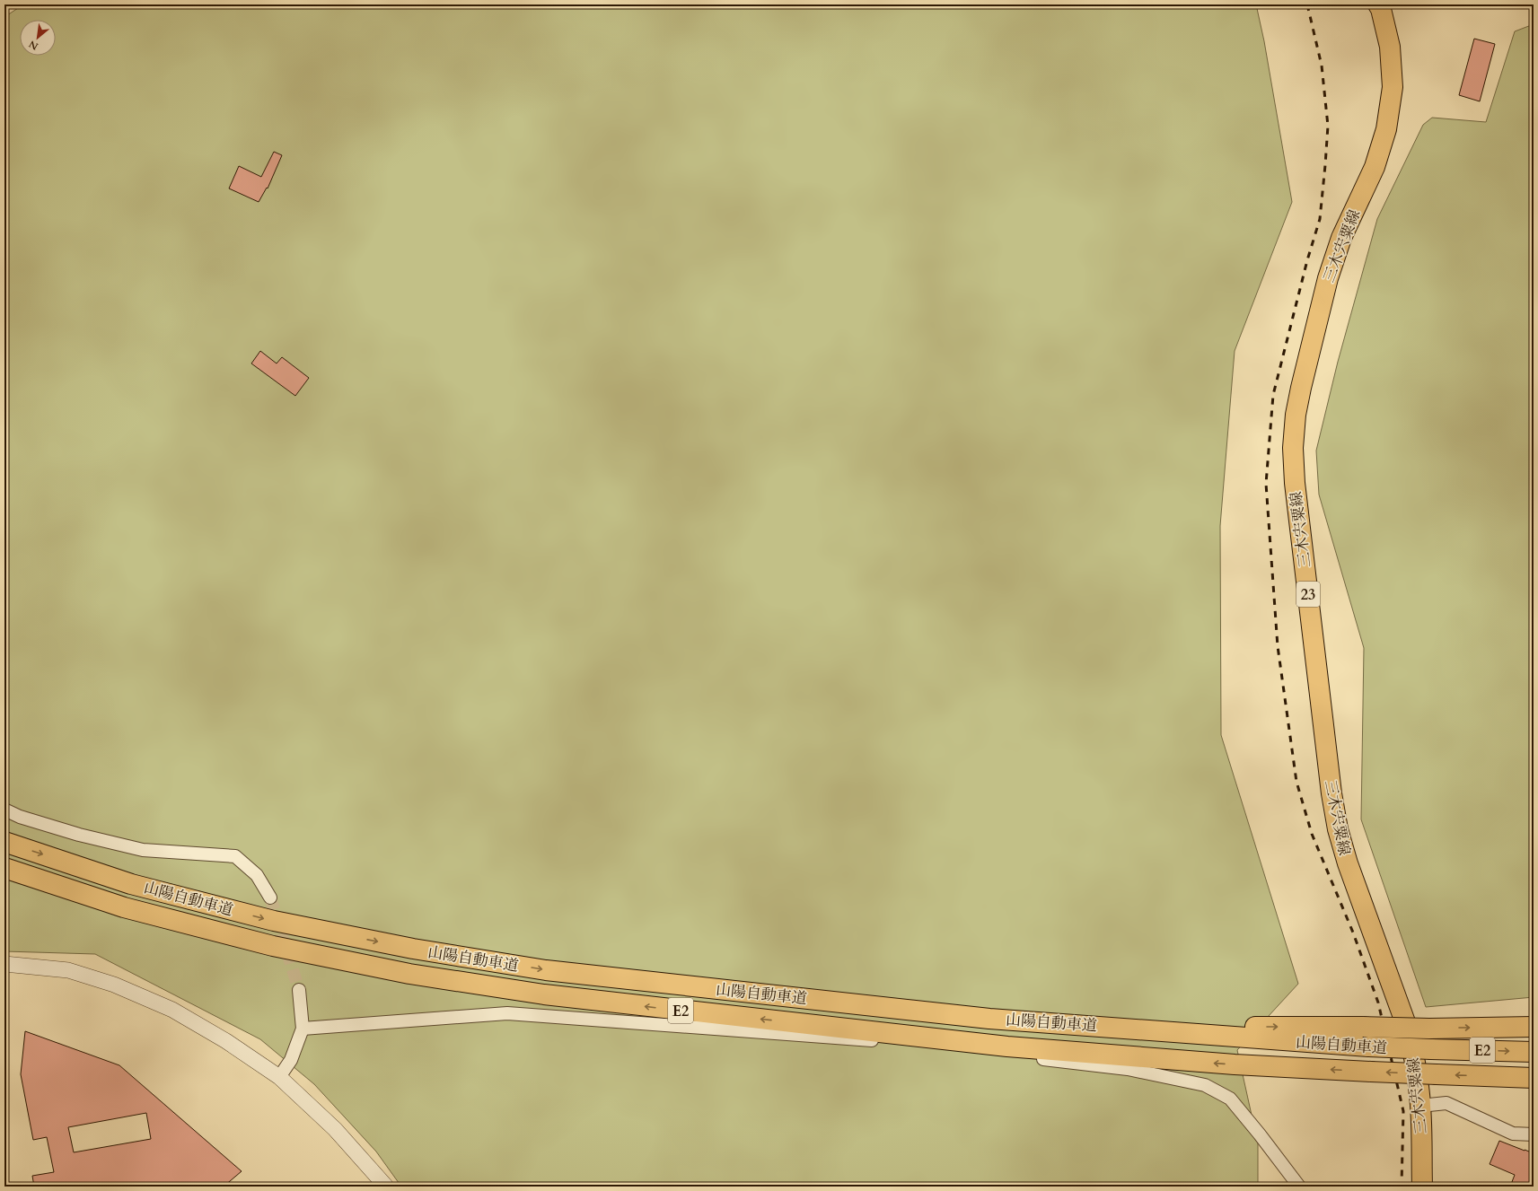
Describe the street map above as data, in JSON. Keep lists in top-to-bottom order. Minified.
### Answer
{"streets":{"main road":["三木宍粟線","23","山陽自動車道","E2"]},"north":"bottom left"}
